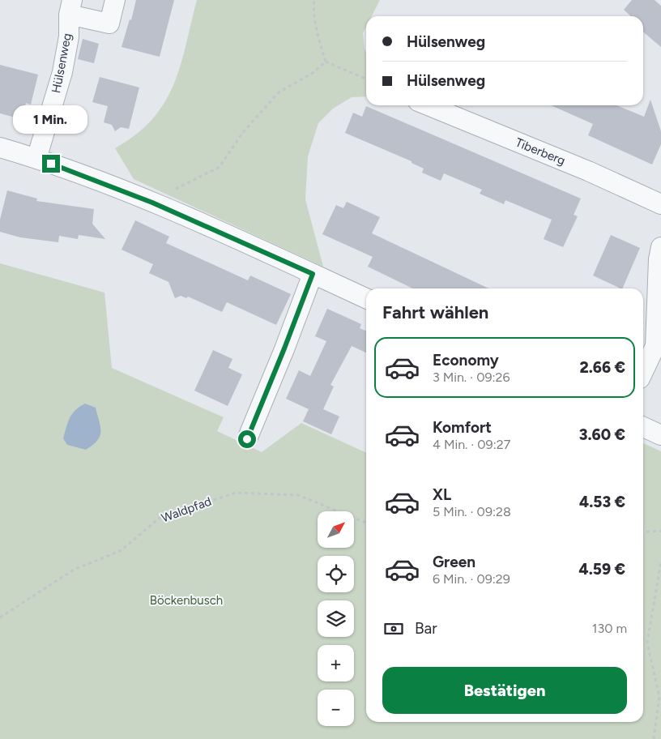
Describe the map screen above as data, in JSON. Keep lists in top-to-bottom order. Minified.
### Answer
{"streets":{"street":["Hülsenweg","Tiberberg"],"path":["Waldpfad"]},"parks":["Böckenbusch"],"north":"top right","page":{"banner":["Hülsenweg","Hülsenweg"],"bubble":"1 Min.","heading":"Fahrt wählen","list":[{"name":"Economy","note":"3 Min. · 09:26","value":"2.66 €"},{"name":"Komfort","note":"4 Min. · 09:27","value":"3.60 €"},{"name":"XL","note":"5 Min. · 09:28","value":"4.53 €"},{"name":"Green","note":"6 Min. · 09:29","value":"4.59 €"}],"map_buttons":["+","−"],"pay":["Bar","130 m"],"buttons":"Bestätigen"}}
